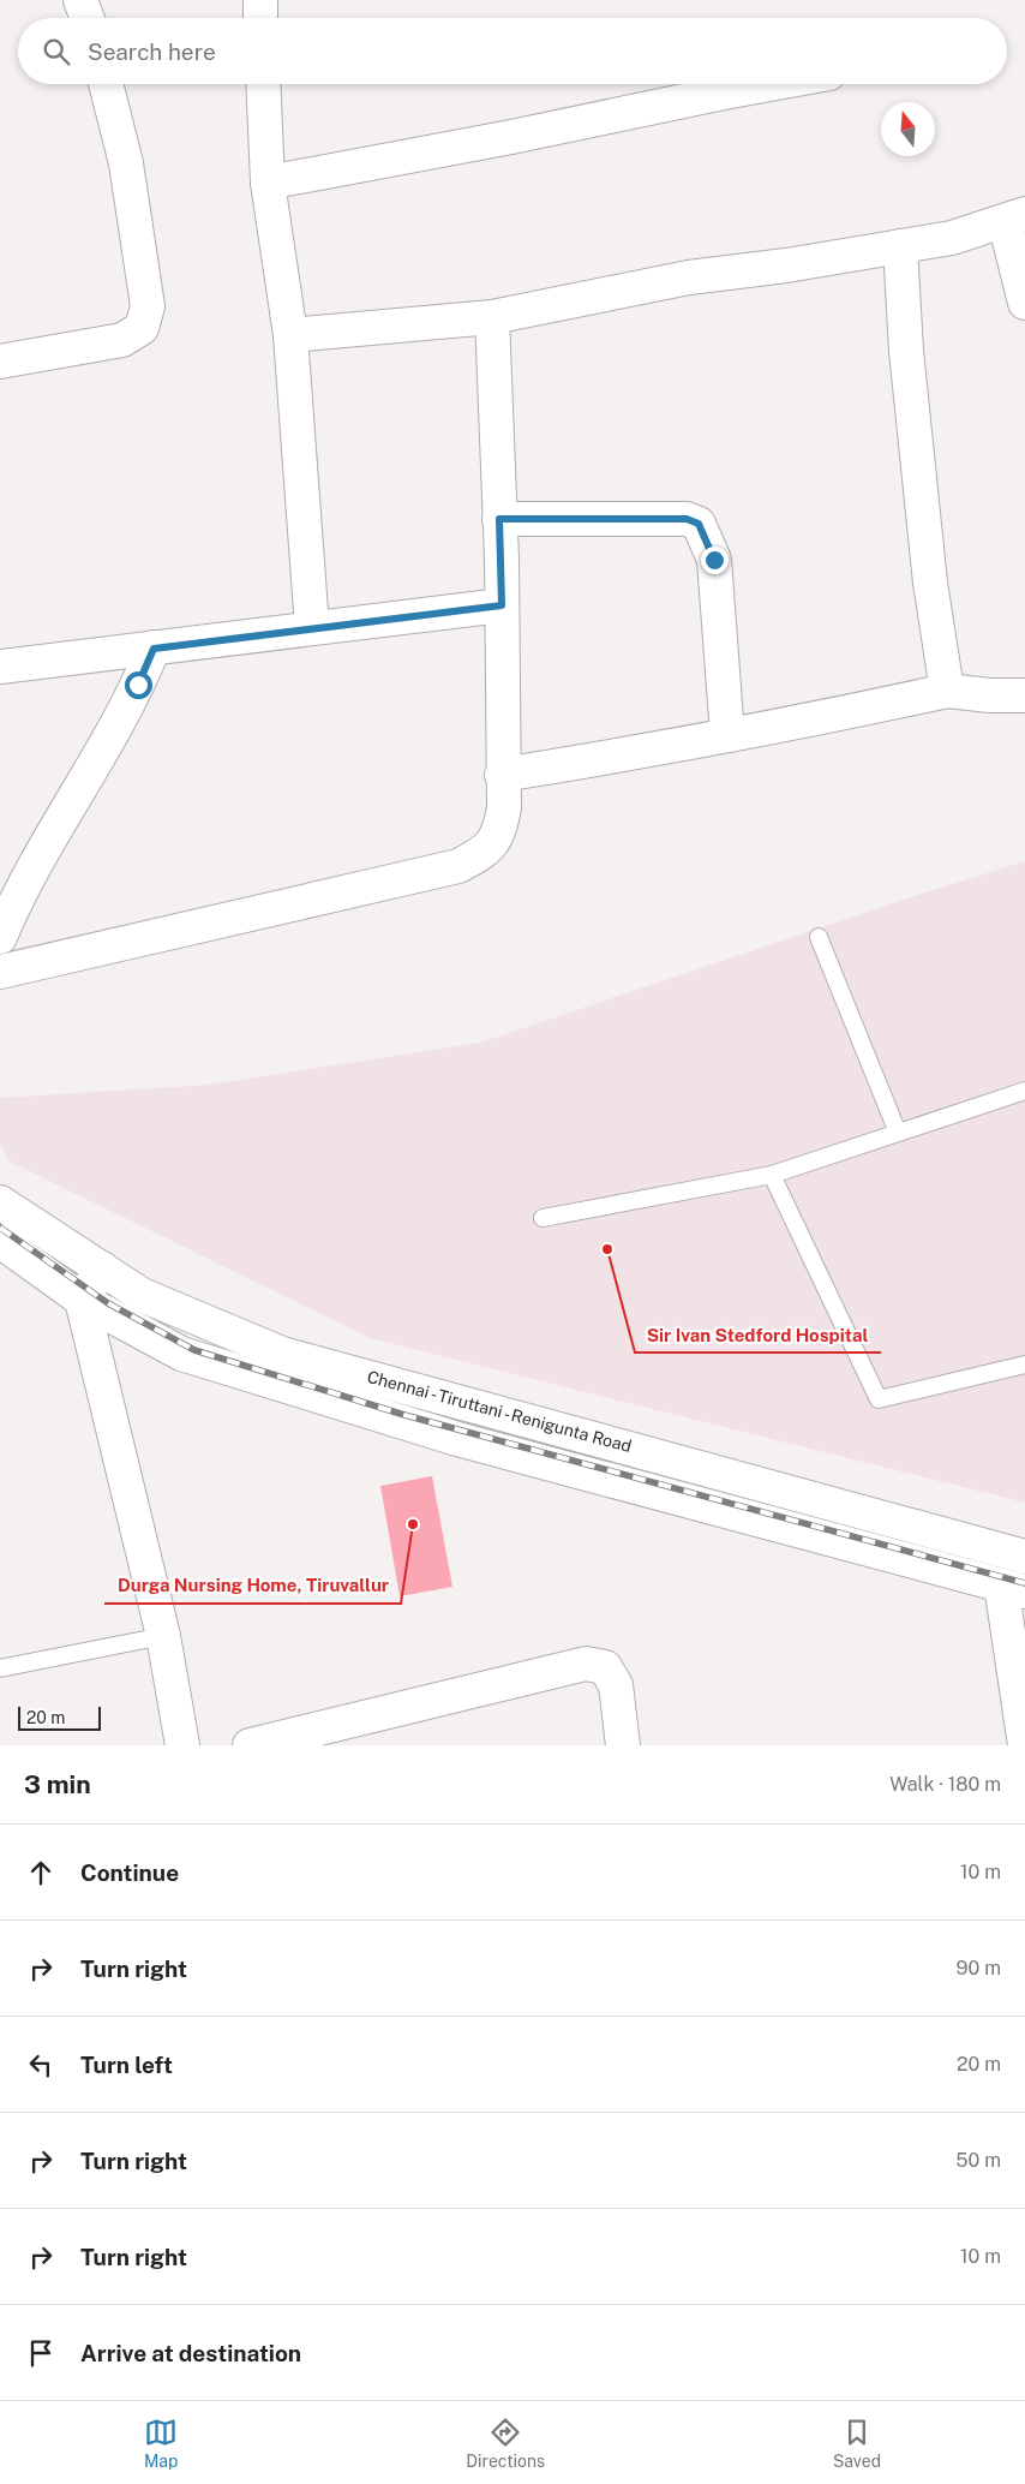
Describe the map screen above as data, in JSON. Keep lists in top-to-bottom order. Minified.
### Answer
{"streets":{"main road":["Chennai - Tiruttani - Renigunta Road"]},"places":["Sir Ivan Stedford Hospital","Durga Nursing Home, Tiruvallur"],"scale_bar":"20 m","north":"top","page":{"search":"Search here","scale":"20 m","heading":["3 min","Walk · 180 m"],"list":[["Continue","10 m"],["Turn right","90 m"],["Turn left","20 m"],["Turn right","50 m"],["Turn right","10 m"],"Arrive at destination"],"nav":["Map","Directions","Saved"]}}
